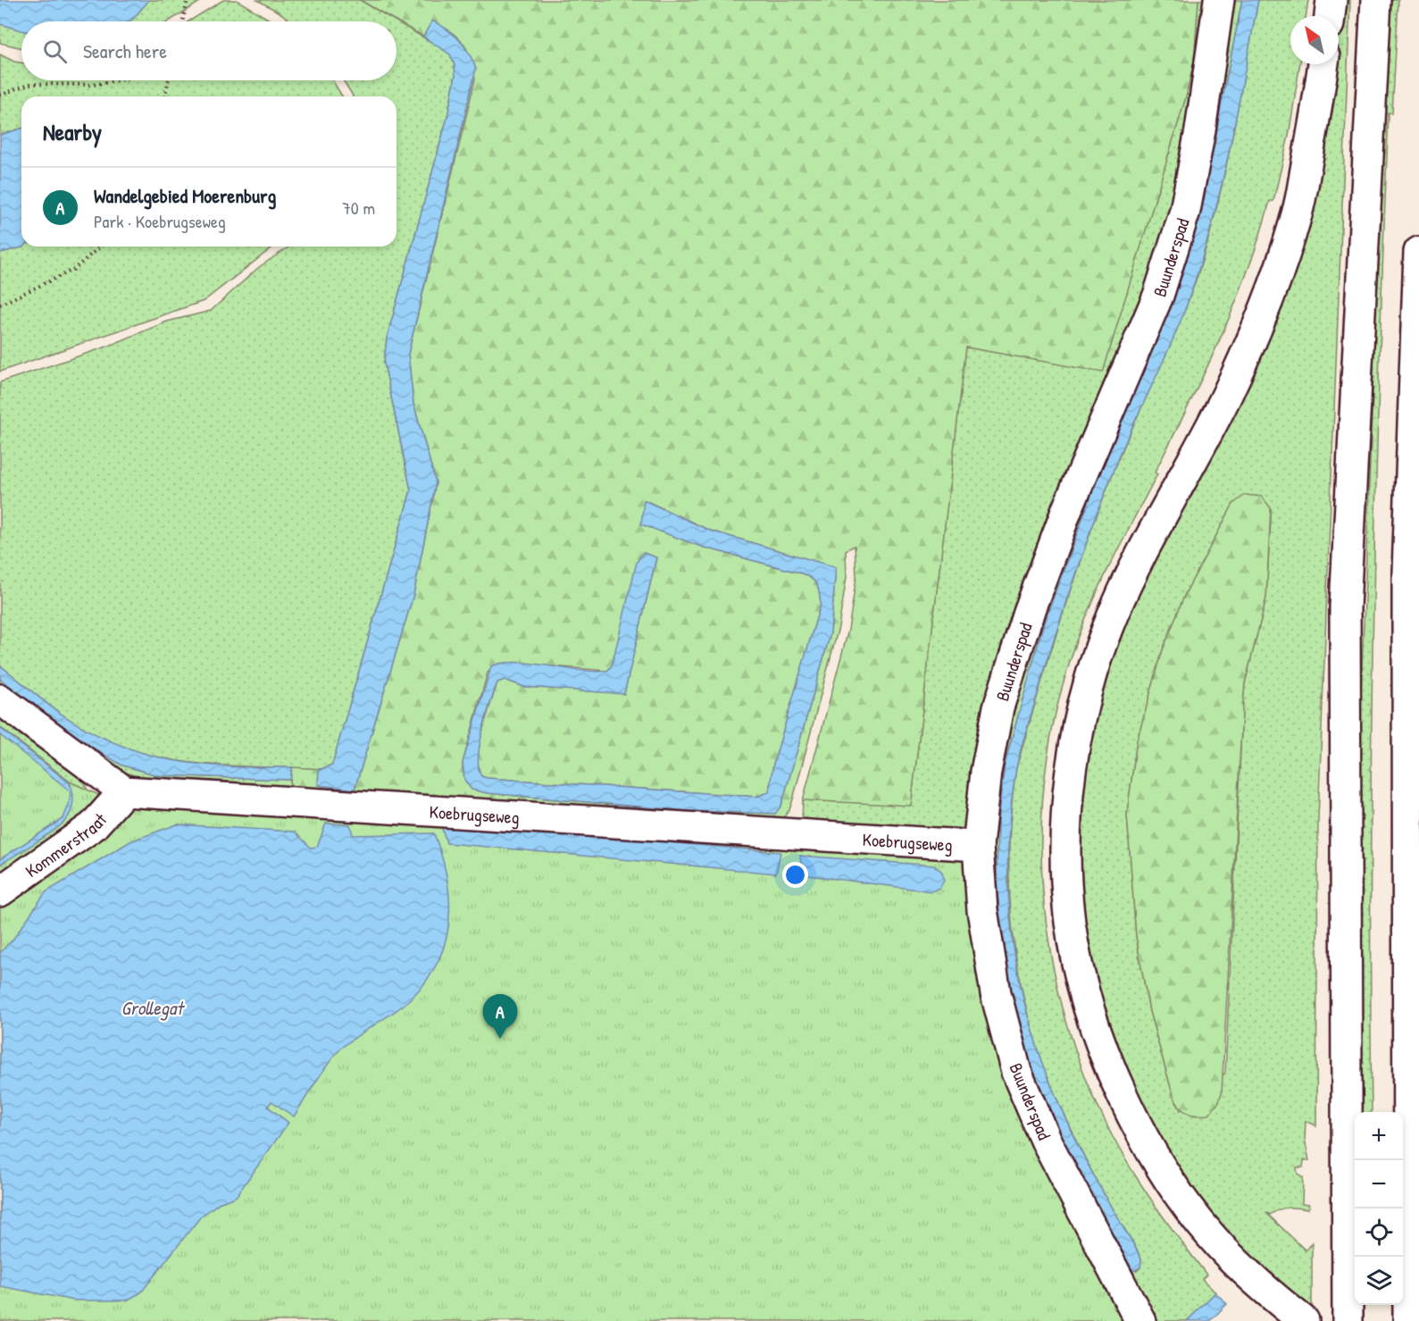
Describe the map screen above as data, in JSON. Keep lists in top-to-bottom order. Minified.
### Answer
{"streets":{"main road":["Buunderspad","Koebrugseweg","Kommerstraat"]},"crossings":[["Buunderspad","Koebrugseweg"],["Koebrugseweg","Kommerstraat"]],"water":["Grollegat"],"north":"top left","page":{"search":"Search here","heading":"Nearby","list":[{"mark":"A","name":"Wandelgebied Moerenburg","note":"Park · Koebrugseweg","value":"70 m"}],"pins":"A","map_buttons":["+","−"]}}
